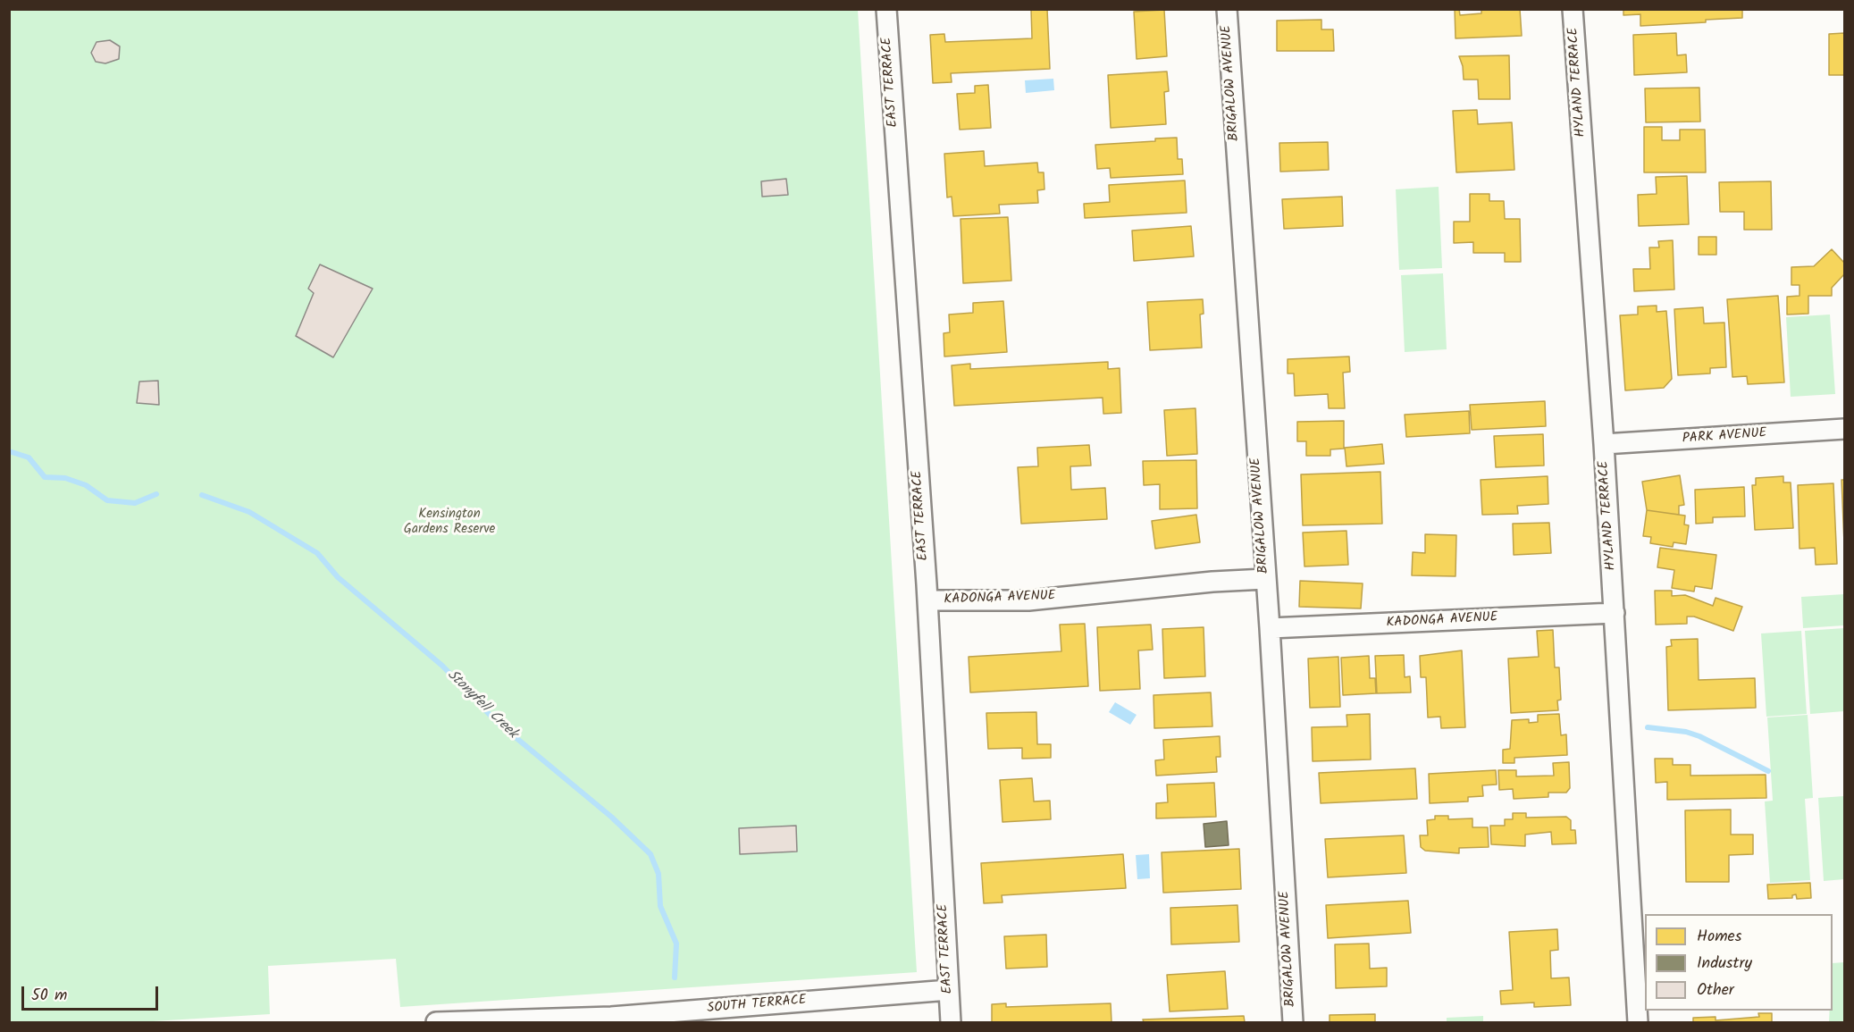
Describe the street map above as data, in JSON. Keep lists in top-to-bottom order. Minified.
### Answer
{"streets":{"street":["EAST TERRACE","HYLAND TERRACE","BRIGALOW AVENUE","PARK AVENUE","KADONGA AVENUE","SOUTH TERRACE"]},"crossings":[["EAST TERRACE","KADONGA AVENUE"],["EAST TERRACE","SOUTH TERRACE"],["HYLAND TERRACE","PARK AVENUE"],["HYLAND TERRACE","KADONGA AVENUE"],["BRIGALOW AVENUE","KADONGA AVENUE"]],"water":["Stonyfell Creek"],"parks":["Kensington Gardens Reserve"],"legend":["Homes","Industry","Other"],"scale_bar":"50 m"}
